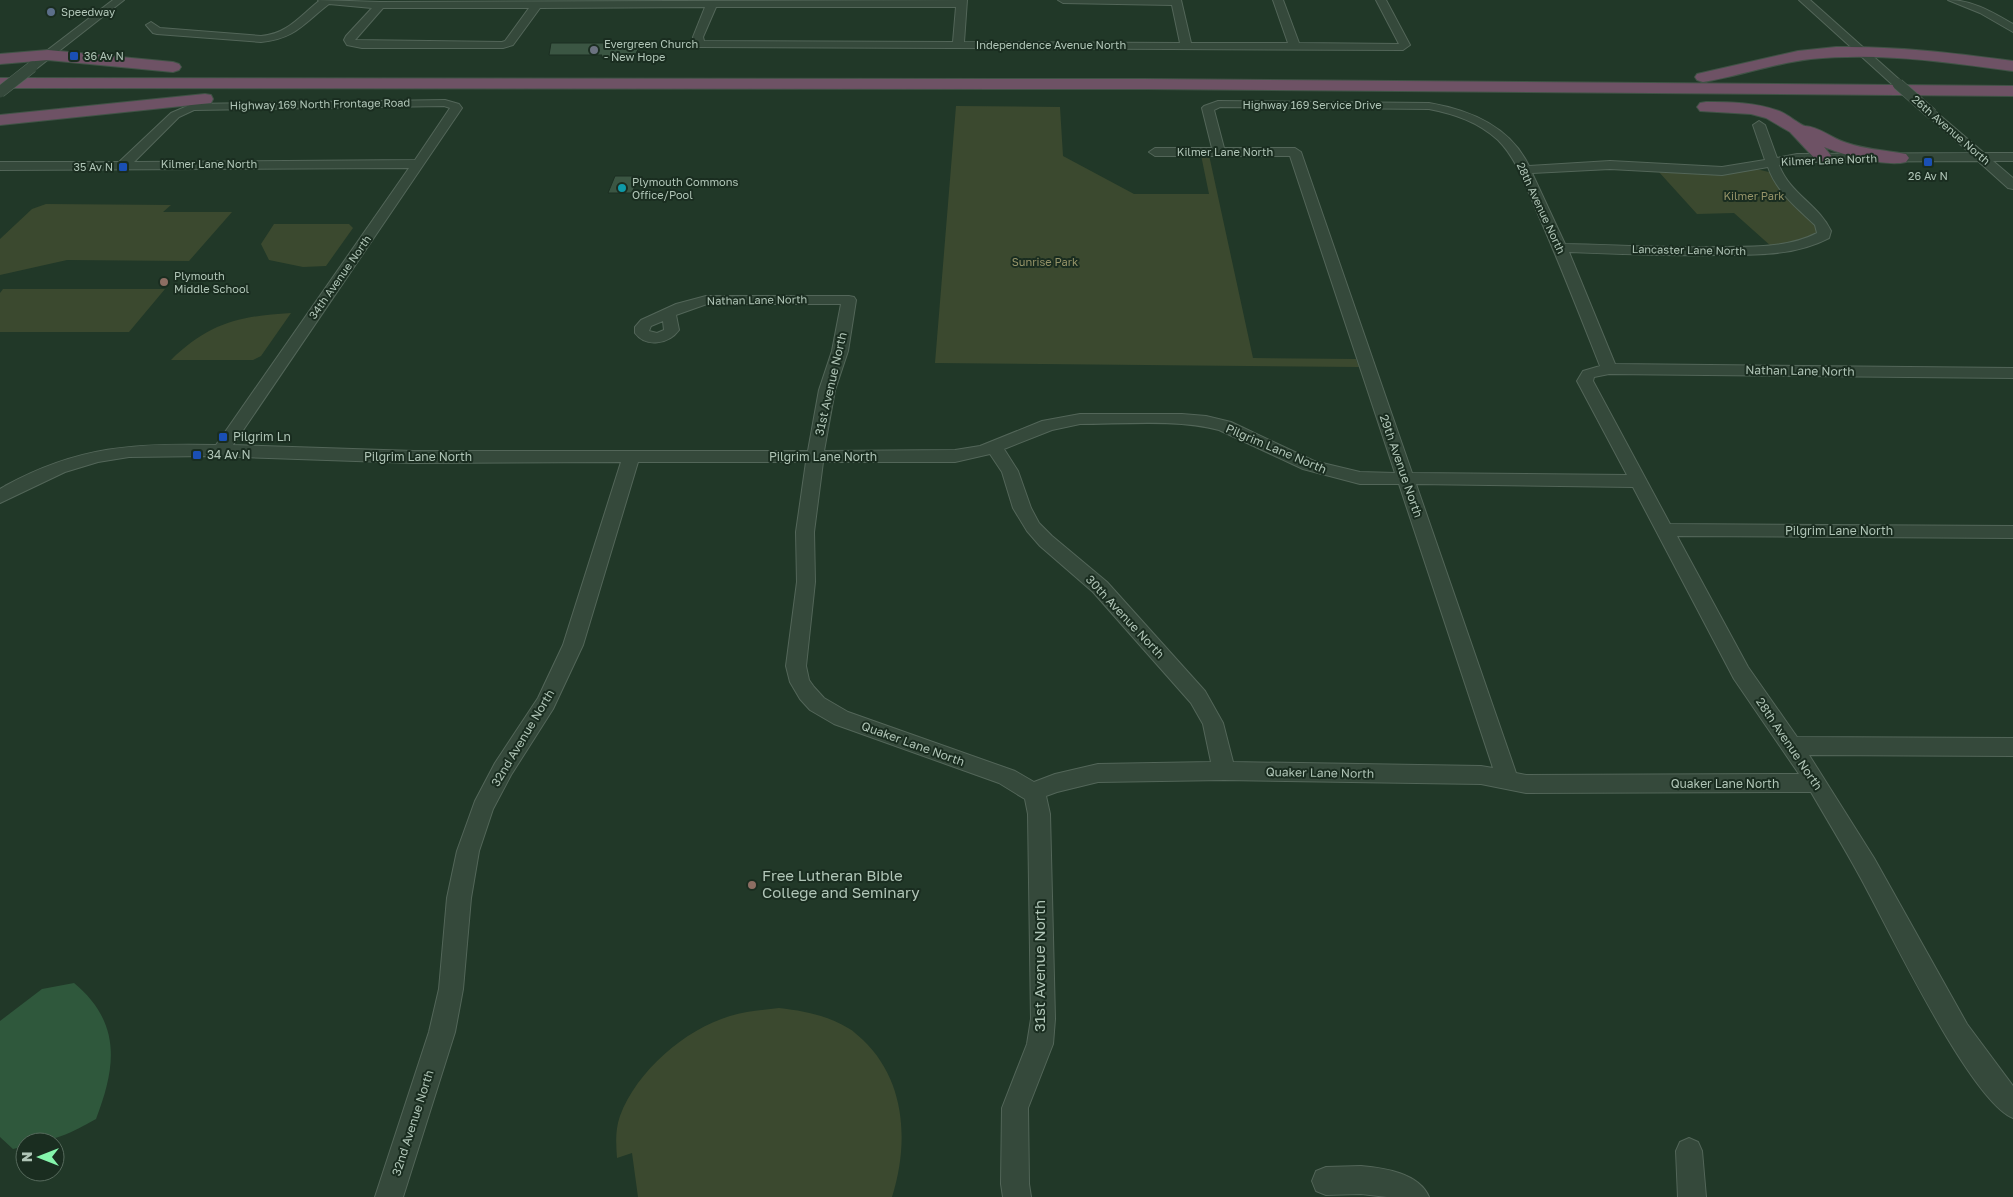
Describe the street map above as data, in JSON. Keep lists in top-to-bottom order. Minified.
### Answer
{"streets":{"street":["Independence Avenue North","Highway 169 North Frontage Road","Highway 169 Service Drive","26th Avenue North","Kilmer Lane North","28th Avenue North","Lancaster Lane North","34th Avenue North","Nathan Lane North","31st Avenue North","Pilgrim Lane North","29th Avenue North","30th Avenue North","32nd Avenue North","Quaker Lane North"]},"crossings":[["Highway 169 North Frontage Road","Kilmer Lane North"],["Highway 169 North Frontage Road","34th Avenue North"],["Highway 169 Service Drive","28th Avenue North"],["26th Avenue North","Kilmer Lane North"],["Kilmer Lane North","28th Avenue North"],["Kilmer Lane North","34th Avenue North"],["Kilmer Lane North","29th Avenue North"],["28th Avenue North","Lancaster Lane North"],["28th Avenue North","Nathan Lane North"],["28th Avenue North","Pilgrim Lane North"],["28th Avenue North","Quaker Lane North"],["34th Avenue North","Pilgrim Lane North"],["Nathan Lane North","31st Avenue North"],["31st Avenue North","Pilgrim Lane North"],["31st Avenue North","Quaker Lane North"],["Pilgrim Lane North","29th Avenue North"],["Pilgrim Lane North","30th Avenue North"],["Pilgrim Lane North","32nd Avenue North"],["29th Avenue North","Quaker Lane North"],["30th Avenue North","Quaker Lane North"]],"parks":["Kilmer Park","Sunrise Park"],"places":{"other":["Speedway","Evergreen Church - New Hope","Plymouth Commons Office/Pool","Plymouth Middle School","Free Lutheran Bible College and Seminary"],"transit":["36 Av N","26 Av N","35 Av N","Pilgrim Ln","34 Av N"]},"north":"left"}
